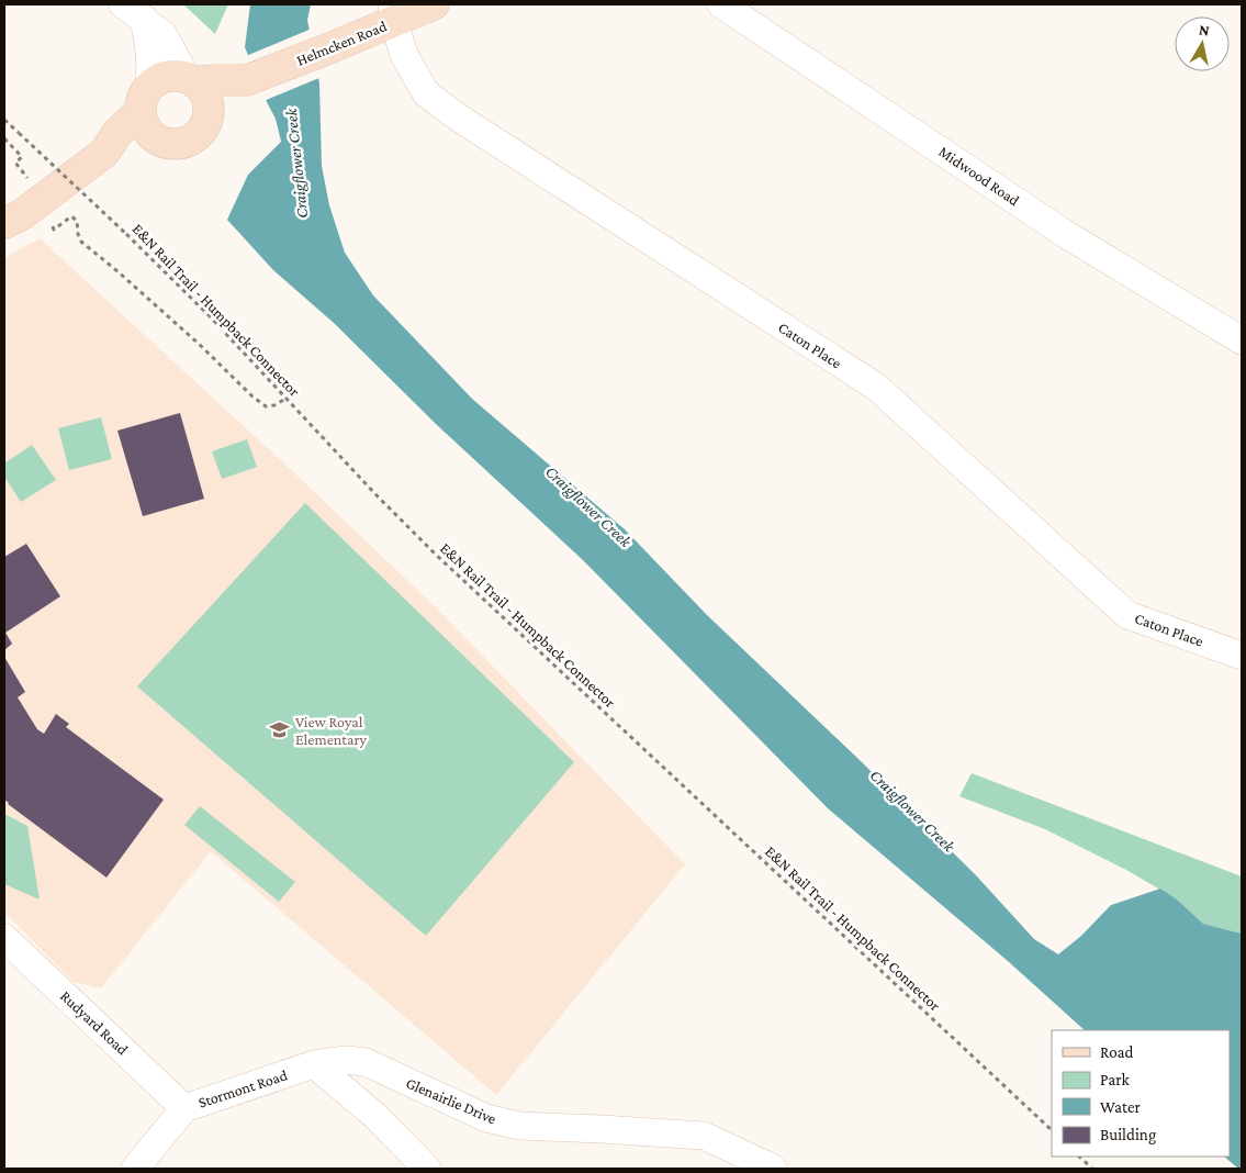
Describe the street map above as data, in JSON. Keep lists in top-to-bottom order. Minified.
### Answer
{"streets":{"main road":["Helmcken Road"],"street":["Midwood Road","Caton Place","Rudyard Road","Stormont Road","Glenairlie Drive"],"path":["E&N Rail Trail - Humpback Connector"]},"crossings":[["Helmcken Road","Caton Place"],["Rudyard Road","Stormont Road"],["Stormont Road","Glenairlie Drive"]],"water":["Craigflower Creek"],"places":{"school or university":["View Royal Elementary"]},"legend":["Road","Park","Water","Building"],"north":"top"}
